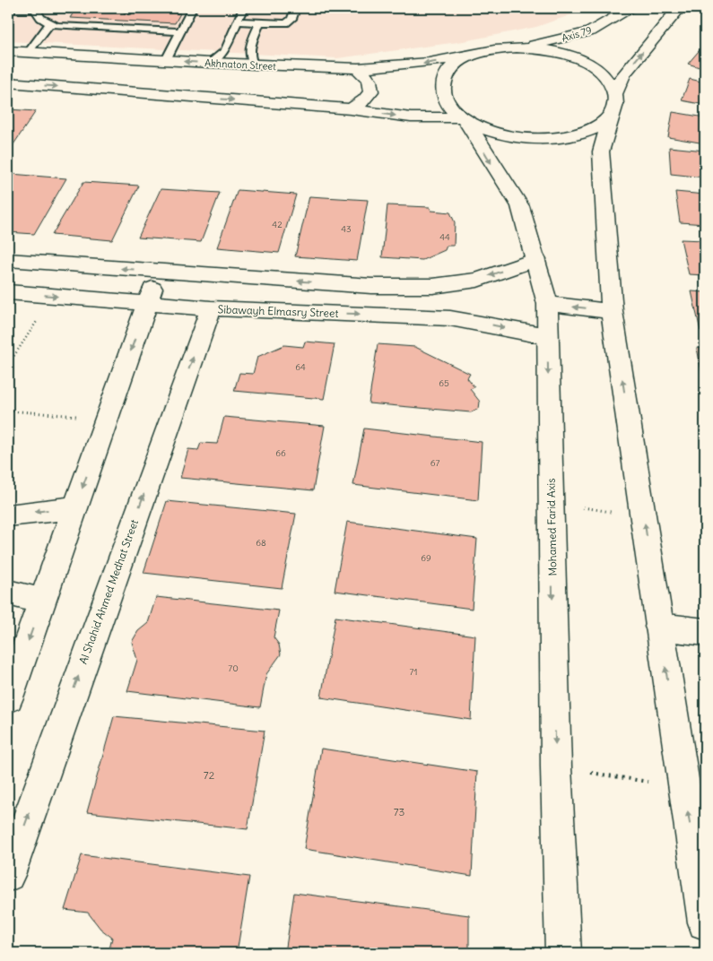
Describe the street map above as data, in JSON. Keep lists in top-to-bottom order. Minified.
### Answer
{"streets":{"main road":["Axis 79","Akhnaton Street","Sibawayh Elmasry Street","Mohamed Farid Axis","Al Shahid Ahmed Medhat Street"]},"crossings":[["Axis 79","Akhnaton Street"],["Sibawayh Elmasry Street","Mohamed Farid Axis"],["Sibawayh Elmasry Street","Al Shahid Ahmed Medhat Street"]],"house_numbers":["42","43","44","64","65","66","67","68","69","70","71","72","73"]}
